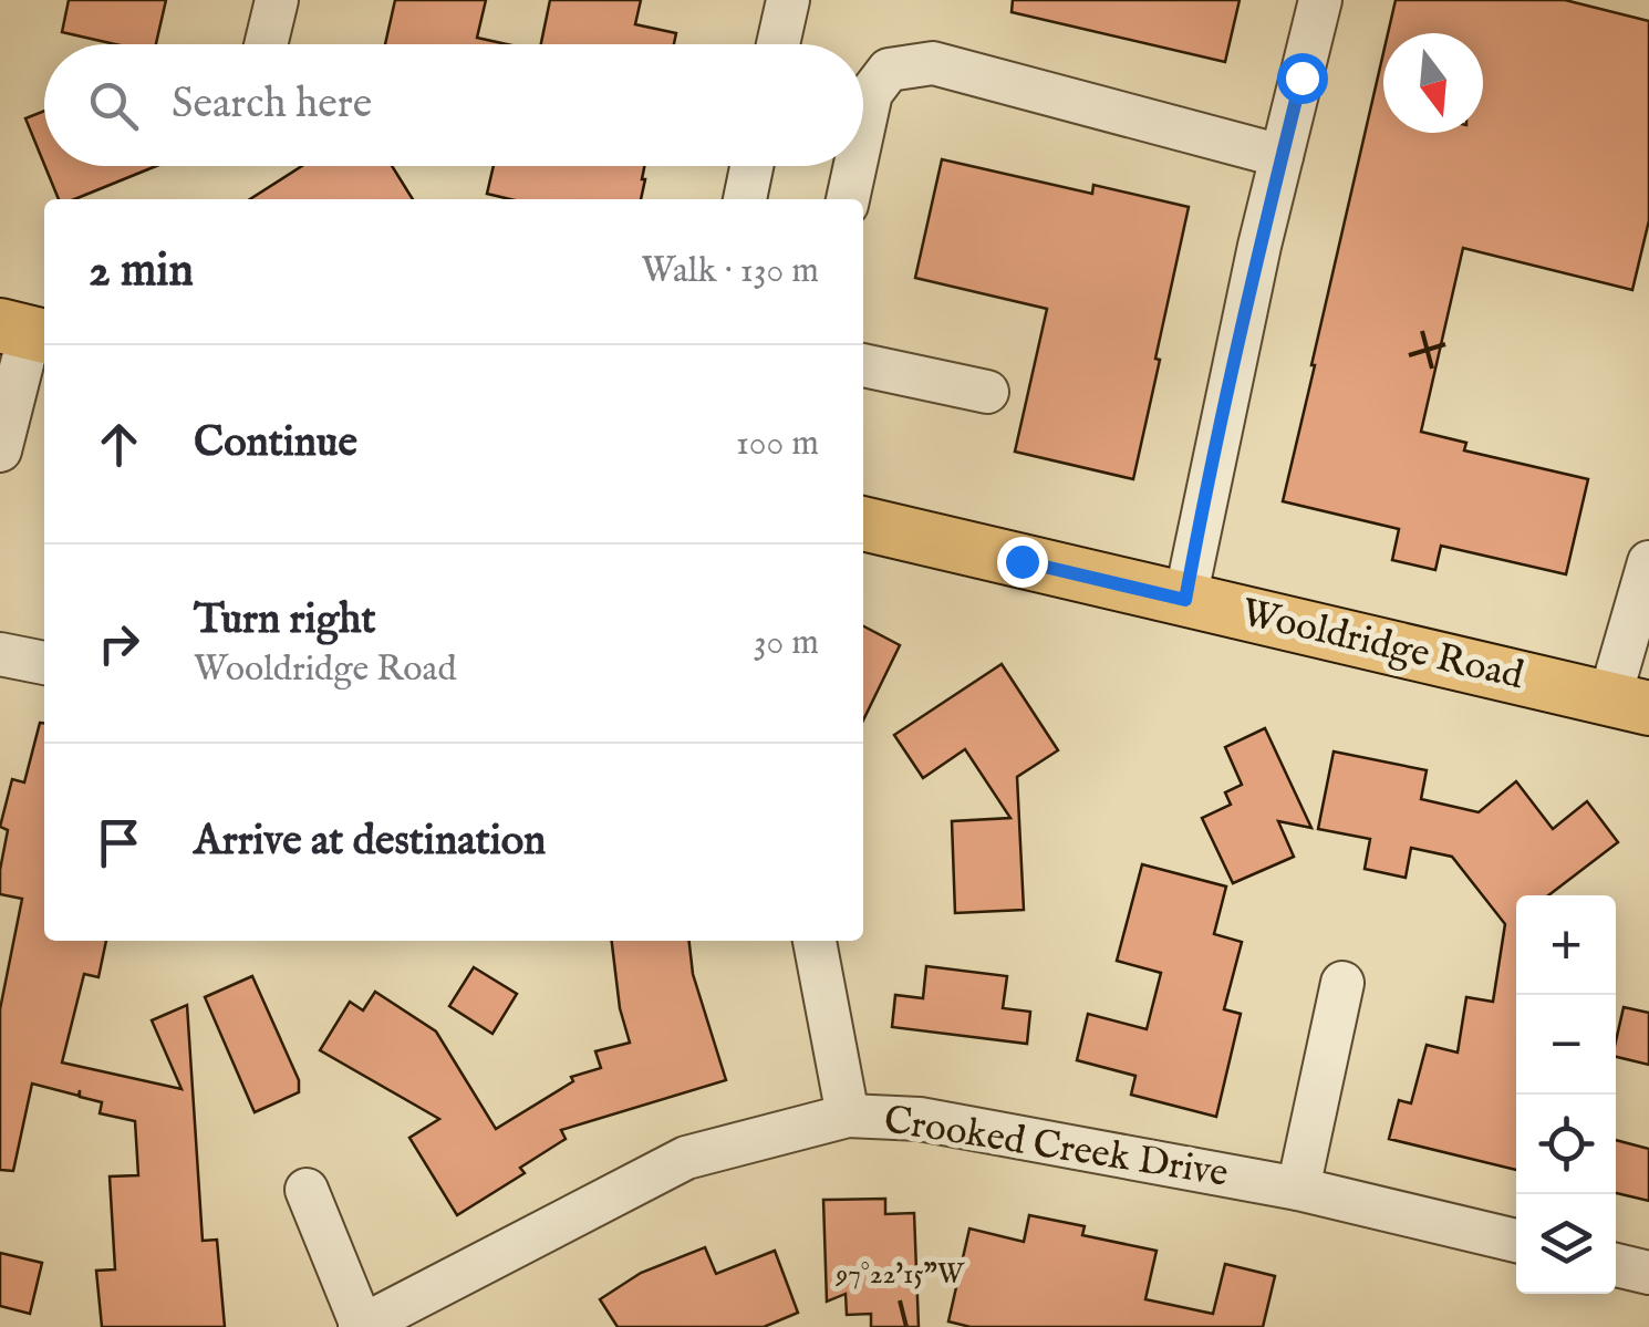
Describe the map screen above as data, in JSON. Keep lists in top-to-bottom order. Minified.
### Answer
{"streets":{"main road":["Wooldridge Road"],"street":["Crooked Creek Drive"]},"north":"bottom","page":{"search":"Search here","heading":["2 min","Walk · 130 m"],"list":[["Continue","100 m"],["Turn right","Wooldridge Road","30 m"],"Arrive at destination"],"map_buttons":["+","−"]},"coordinates":["97°22'15\"W"]}
